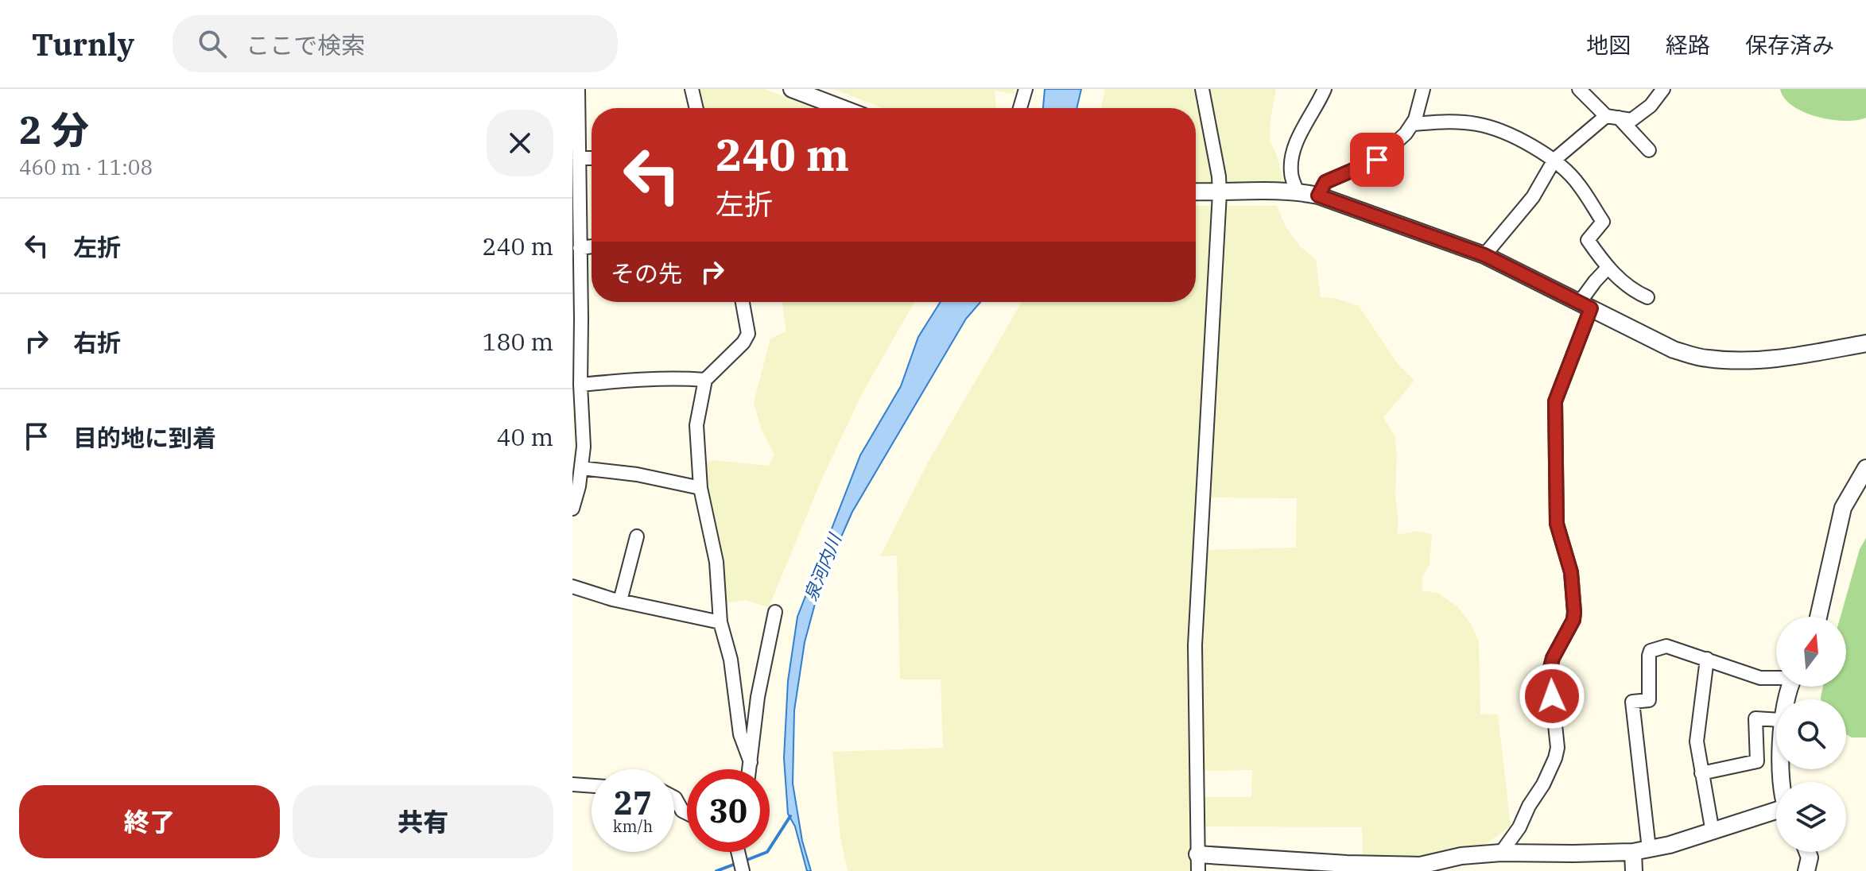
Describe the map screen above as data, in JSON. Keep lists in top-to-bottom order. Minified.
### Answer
{"water":["泉河内川"],"north":"top","page":{"header":"Turnly","search":"ここで検索","nav":["地図","経路","保存済み"],"heading":["2 分","460 m · 11:08"],"turn":["240 m","左折"],"list":[{"name":"左折","value":"240 m"},{"name":"右折","value":"180 m"},{"name":"目的地に到着","value":"40 m"}],"then":"その先","speed":"27 km/h","limit":"30","buttons":["終了","共有"]}}
